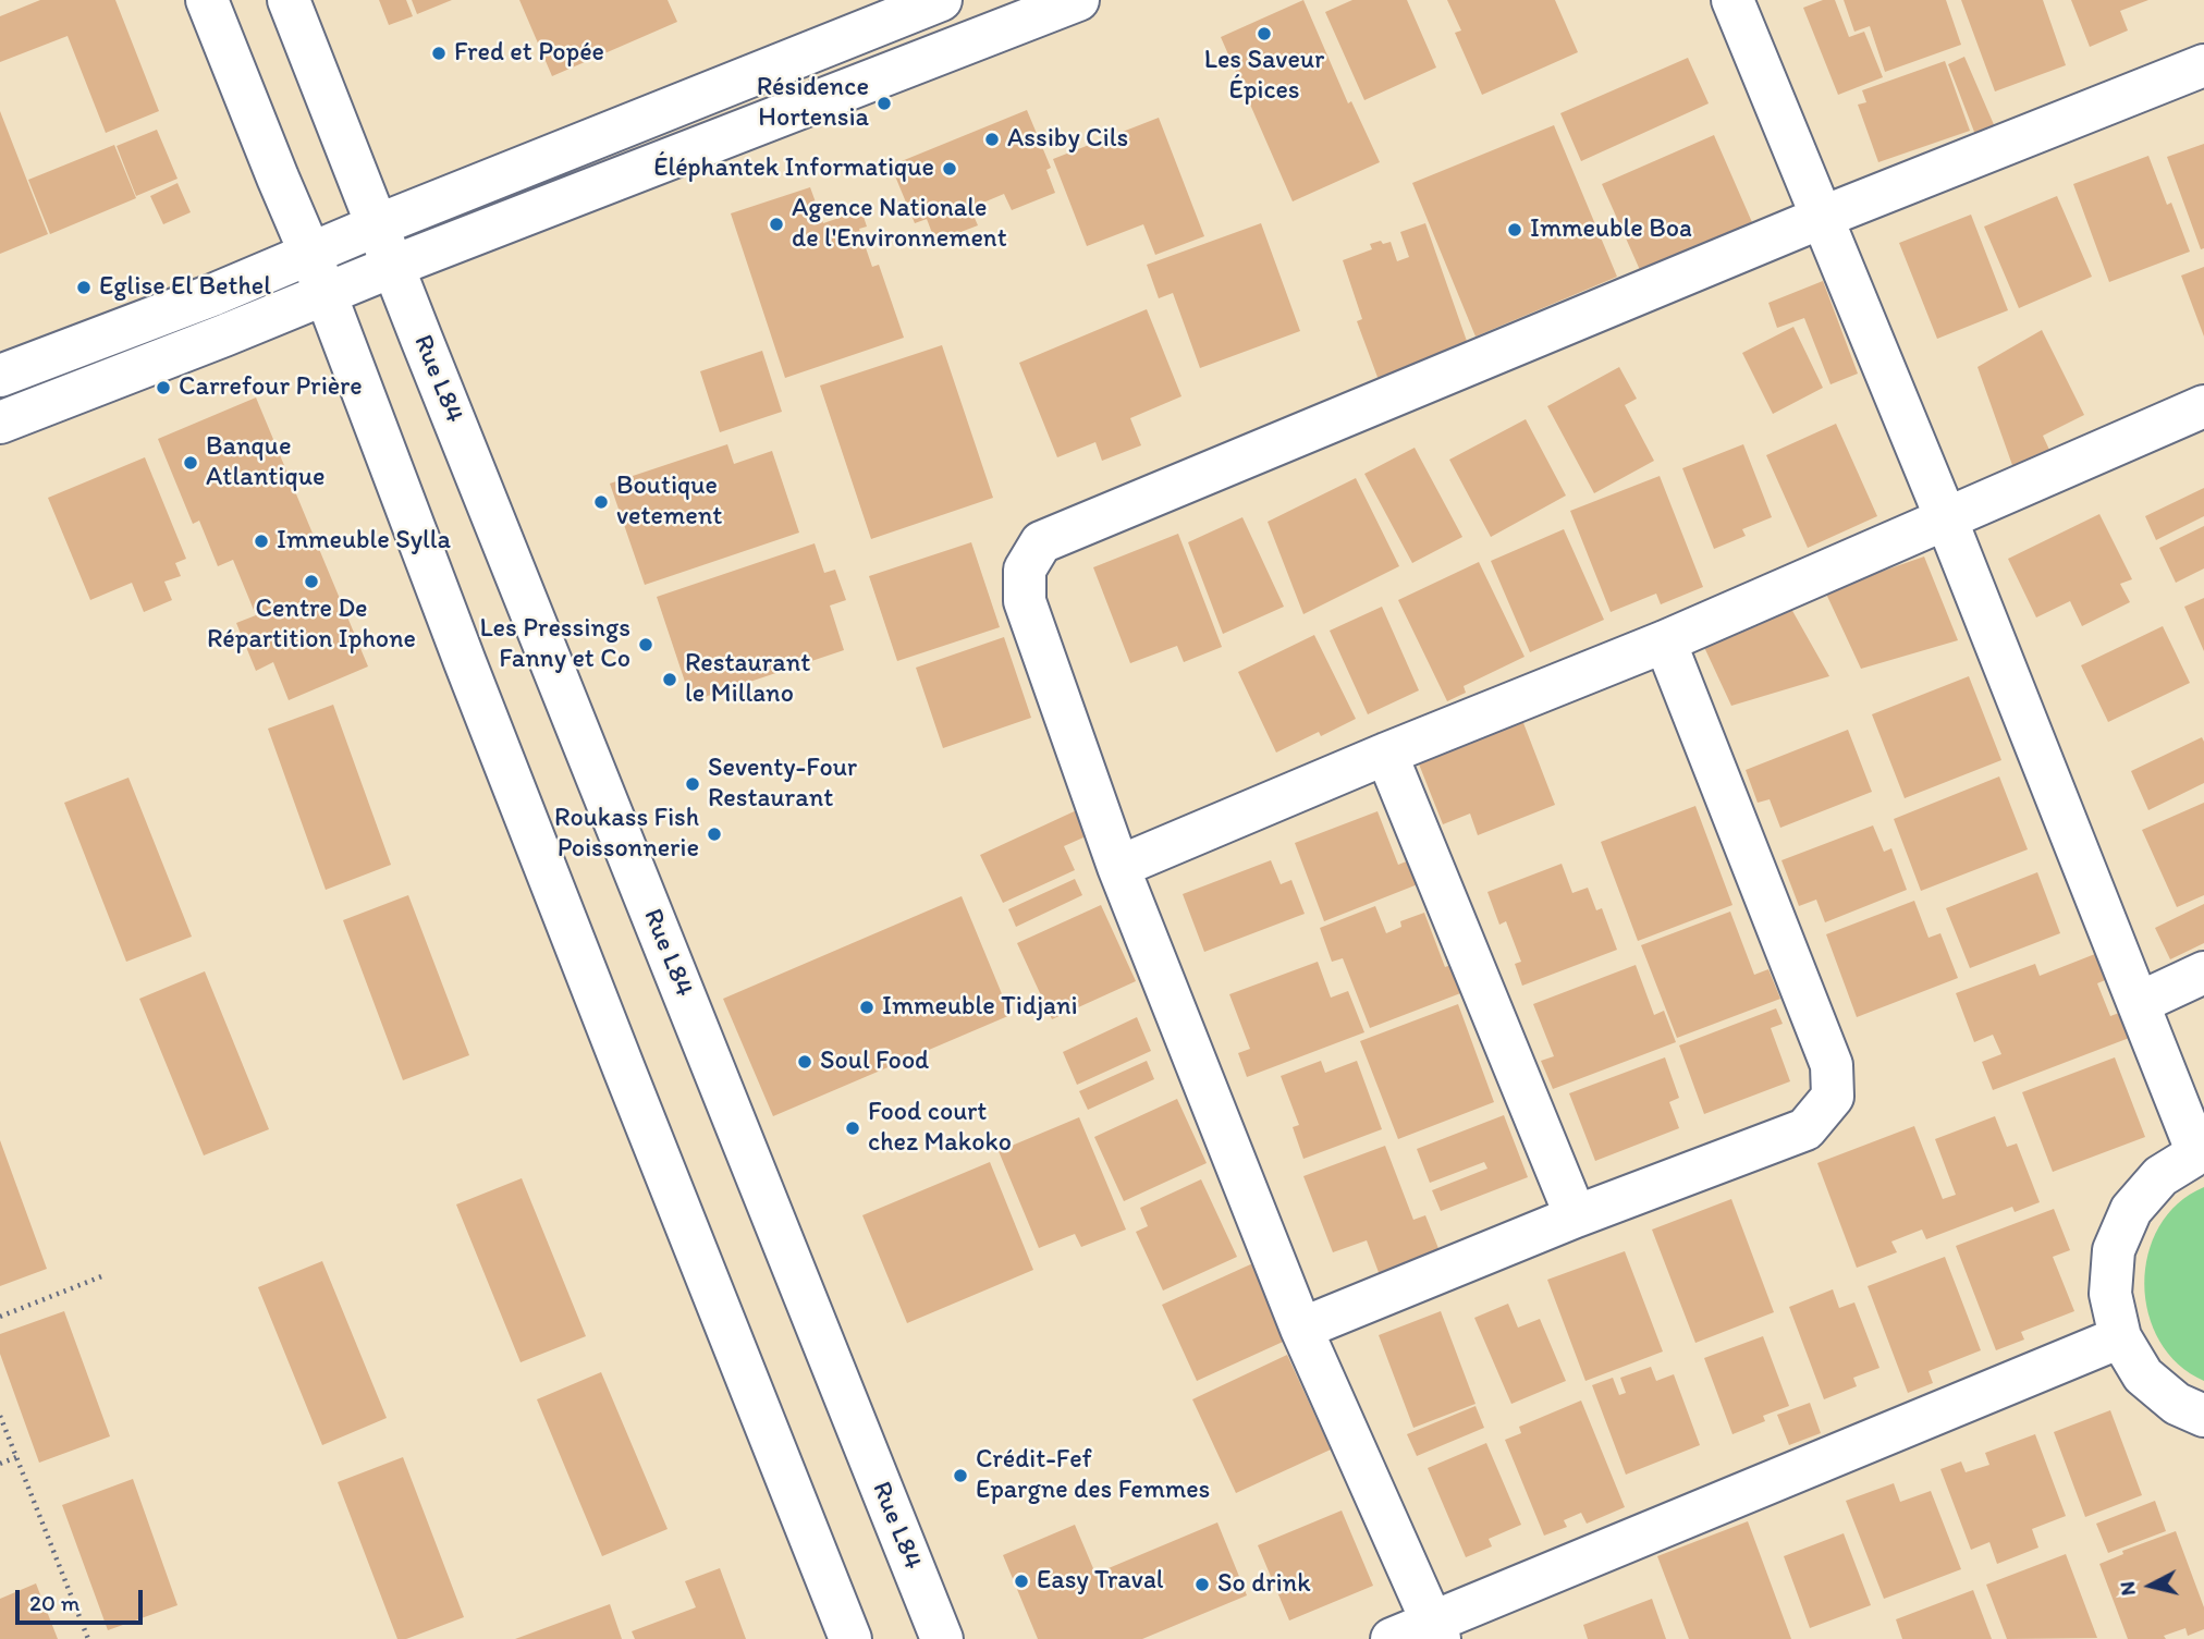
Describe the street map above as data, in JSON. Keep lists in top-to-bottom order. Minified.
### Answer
{"streets":{"street":["Rue L84"]},"places":["Les Saveur Épices","Fred et Popée","Résidence Hortensia","Assiby Cils","Éléphantek Informatique","Agence Nationale de l'Environnement","Immeuble Boa","Eglise El Bethel","Carrefour Prière","Banque Atlantique","Boutique vetement","Immeuble Sylla","Centre De Répartition Iphone","Les Pressings Fanny et Co","Restaurant le Millano","Seventy-Four Restaurant","Roukass Fish Poissonnerie","Immeuble Tidjani","Soul Food","Food court chez Makoko","Crédit-Fef Epargne des Femmes","Easy Traval","So drink"],"scale_bar":"20 m","north":"left"}
